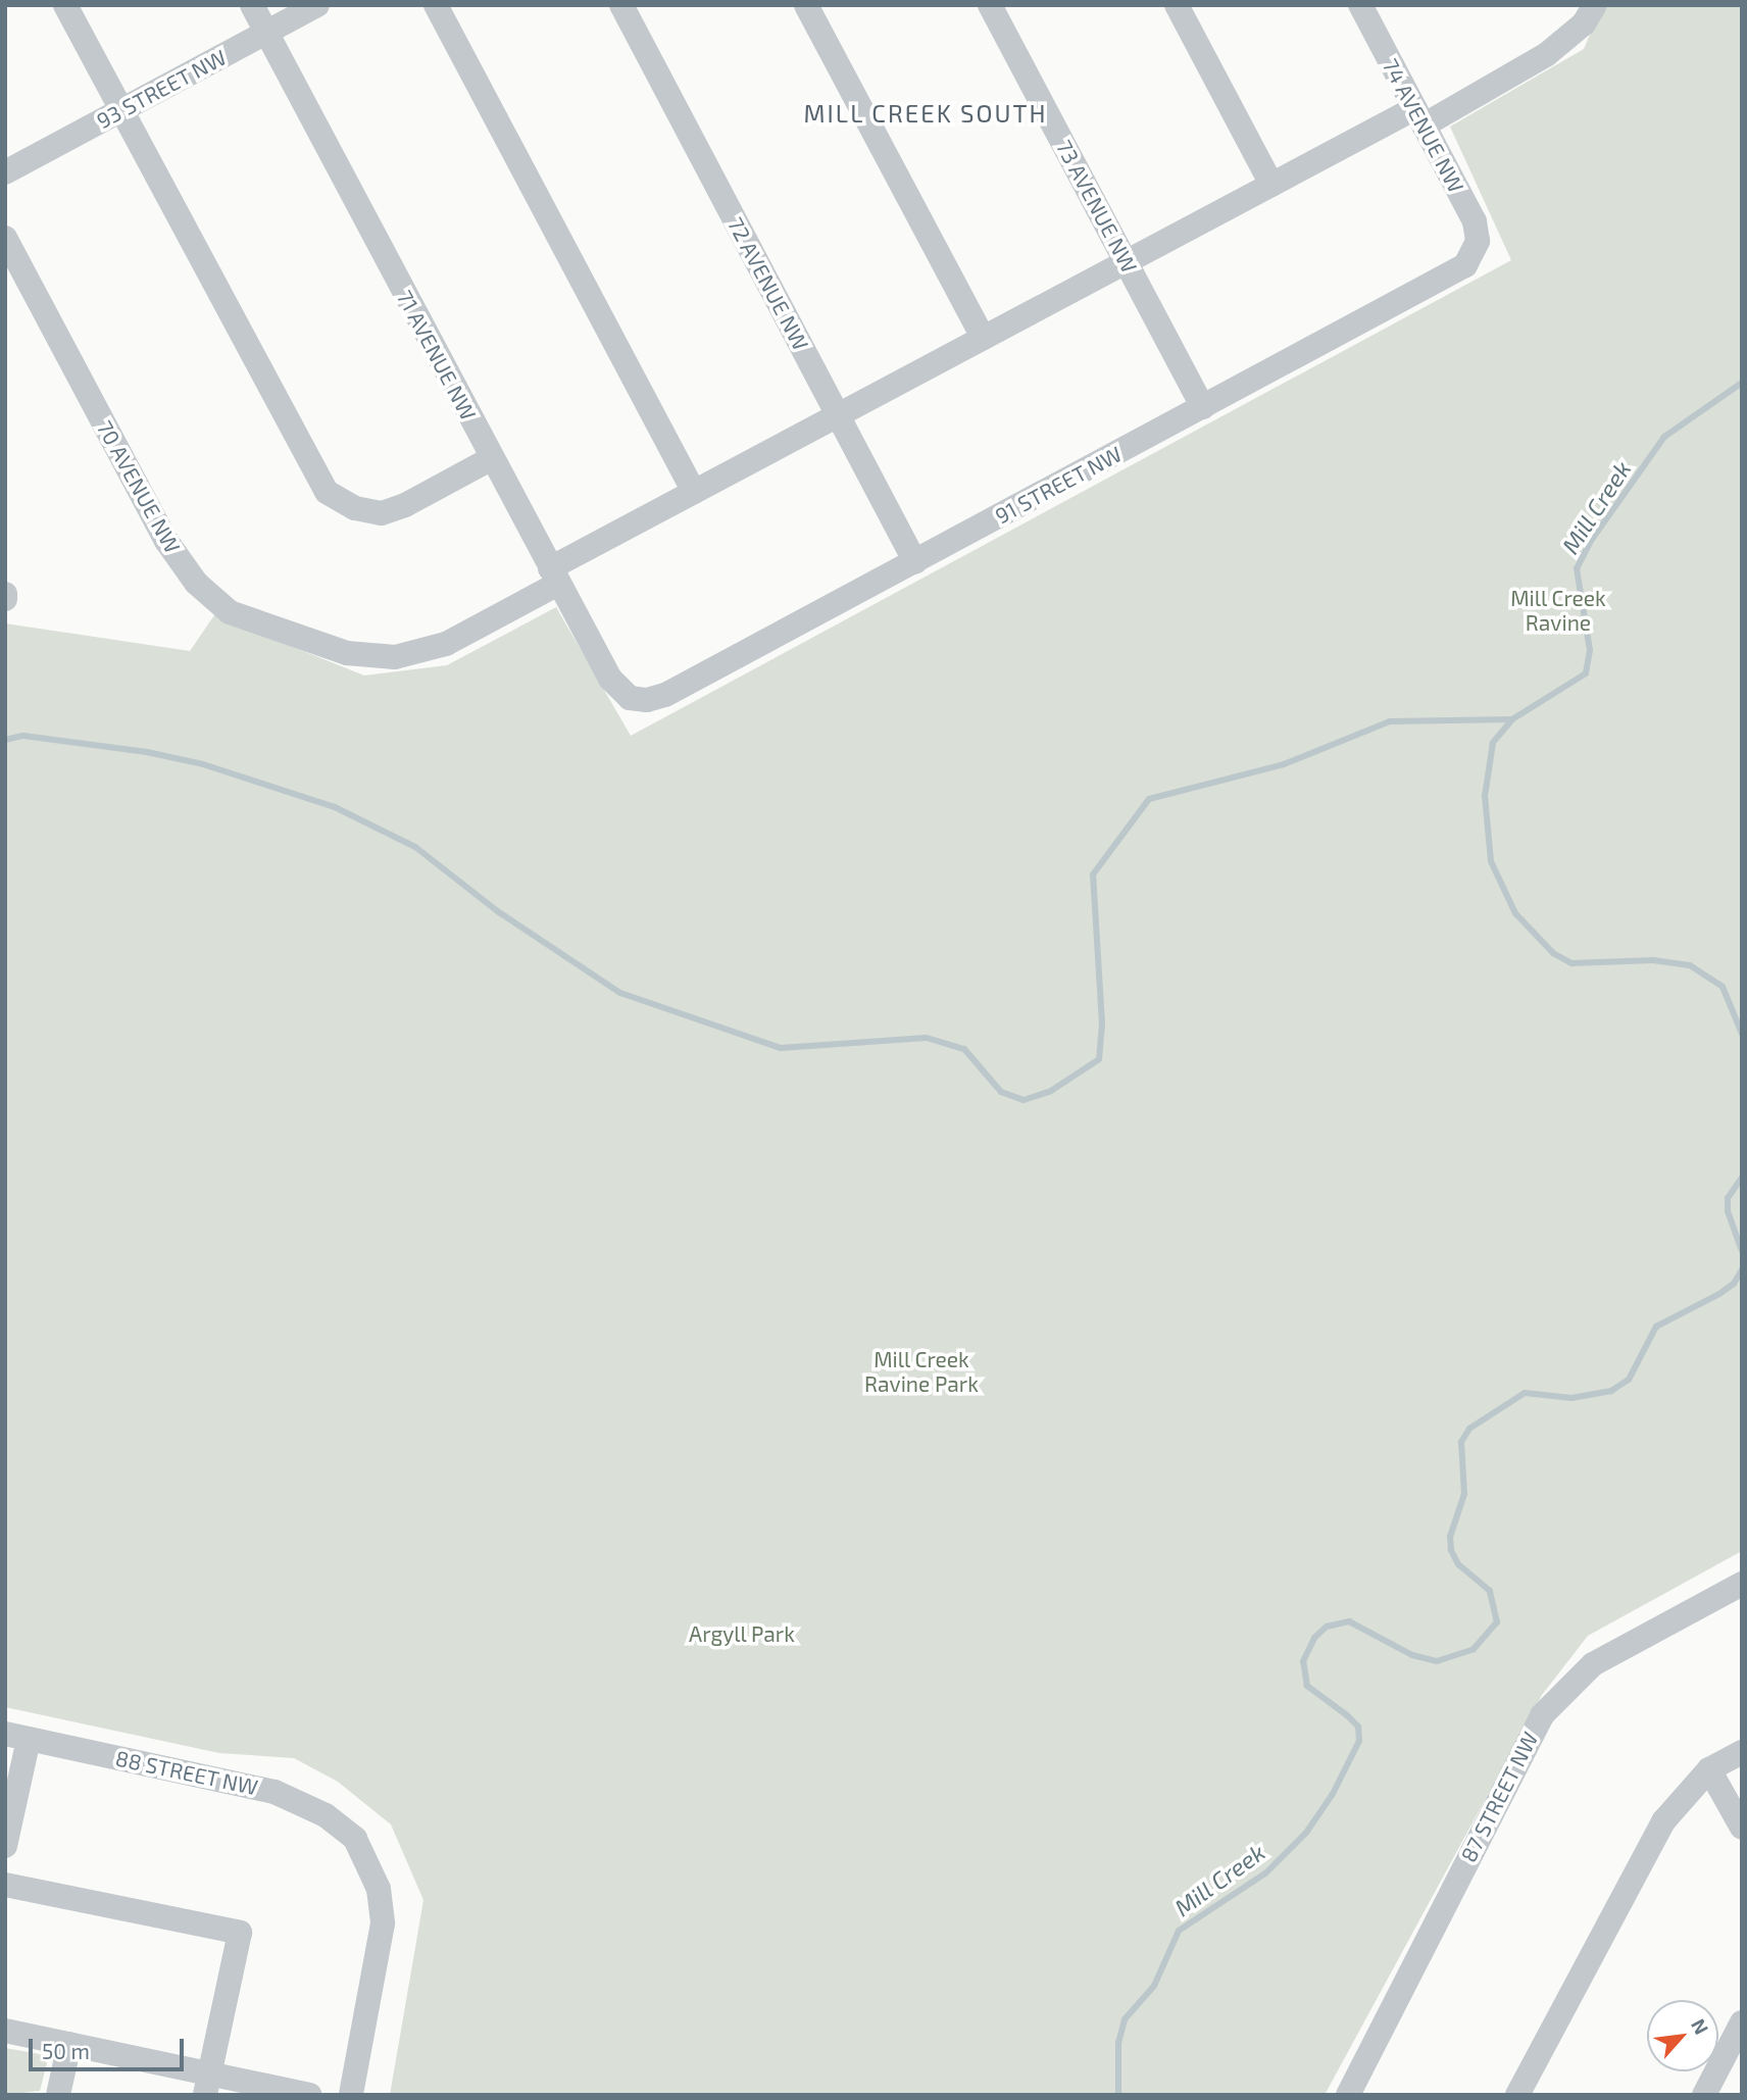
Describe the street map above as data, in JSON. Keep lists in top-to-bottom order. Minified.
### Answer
{"streets":{"street":["93 STREET NW","74 AVENUE NW","73 AVENUE NW","72 AVENUE NW","71 AVENUE NW","91 STREET NW","70 AVENUE NW","88 STREET NW","87 STREET NW"]},"crossings":[["93 STREET NW","71 AVENUE NW"],["74 AVENUE NW","91 STREET NW"],["73 AVENUE NW","91 STREET NW"],["72 AVENUE NW","91 STREET NW"],["71 AVENUE NW","91 STREET NW"],["71 AVENUE NW","70 AVENUE NW"]],"districts":["MILL CREEK SOUTH"],"water":["Mill Creek"],"parks":["Mill Creek Ravine","Mill Creek Ravine Park","Argyll Park"],"scale_bar":"50 m","north":"top right"}
